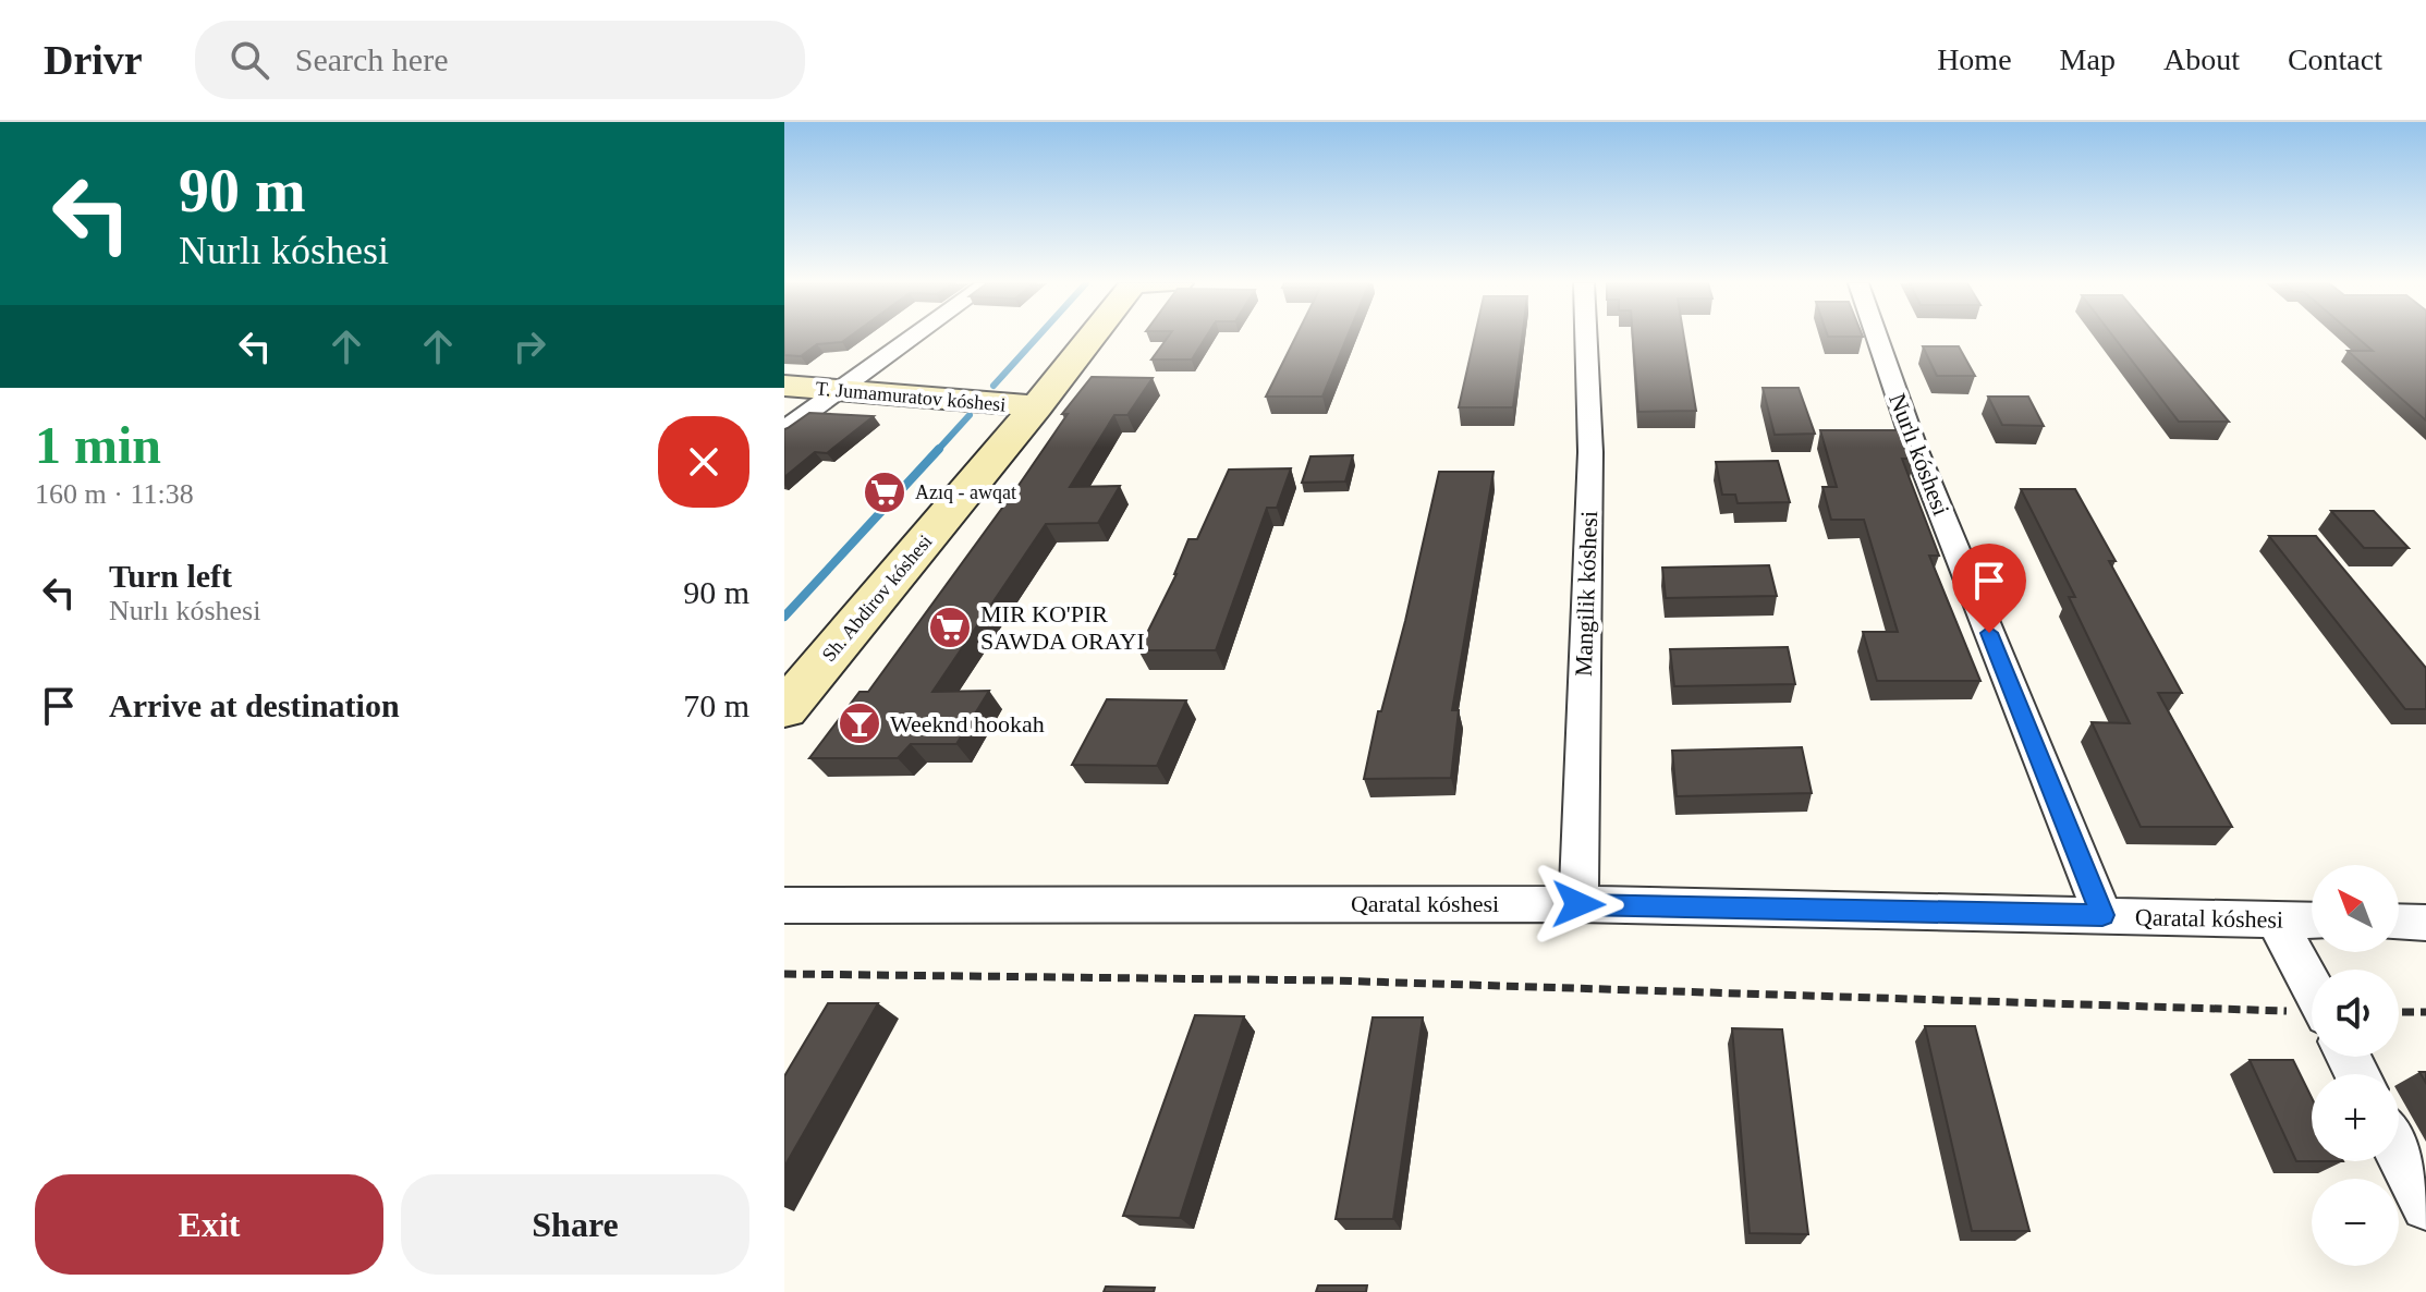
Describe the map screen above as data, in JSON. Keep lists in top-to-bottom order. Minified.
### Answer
{"streets":{"main road":["T. Jumamuratov kóshesi","Sh. Abdirov kóshesi"],"street":["Nurlı kóshesi","Mangilik kóshesi","Qaratal kóshesi"]},"crossings":[["T. Jumamuratov kóshesi","Sh. Abdirov kóshesi"],["Nurlı kóshesi","Qaratal kóshesi"],["Mangilik kóshesi","Qaratal kóshesi"]],"places":{"supermarket":["Azıq - awqat","MIR KO'PIR SAWDA ORAYI"],"bar":["Weeknd hookah"]},"north":"top left","page":{"header":"Drivr","search":"Search here","nav":["Home","Map","About","Contact"],"turn":["90 m","Nurlı kóshesi"],"heading":["1 min","160 m · 11:38"],"list":[{"name":"Turn left","note":"Nurlı kóshesi","value":"90 m"},{"name":"Arrive at destination","value":"70 m"}],"map_buttons":["+","−"],"buttons":["Exit","Share"]}}
